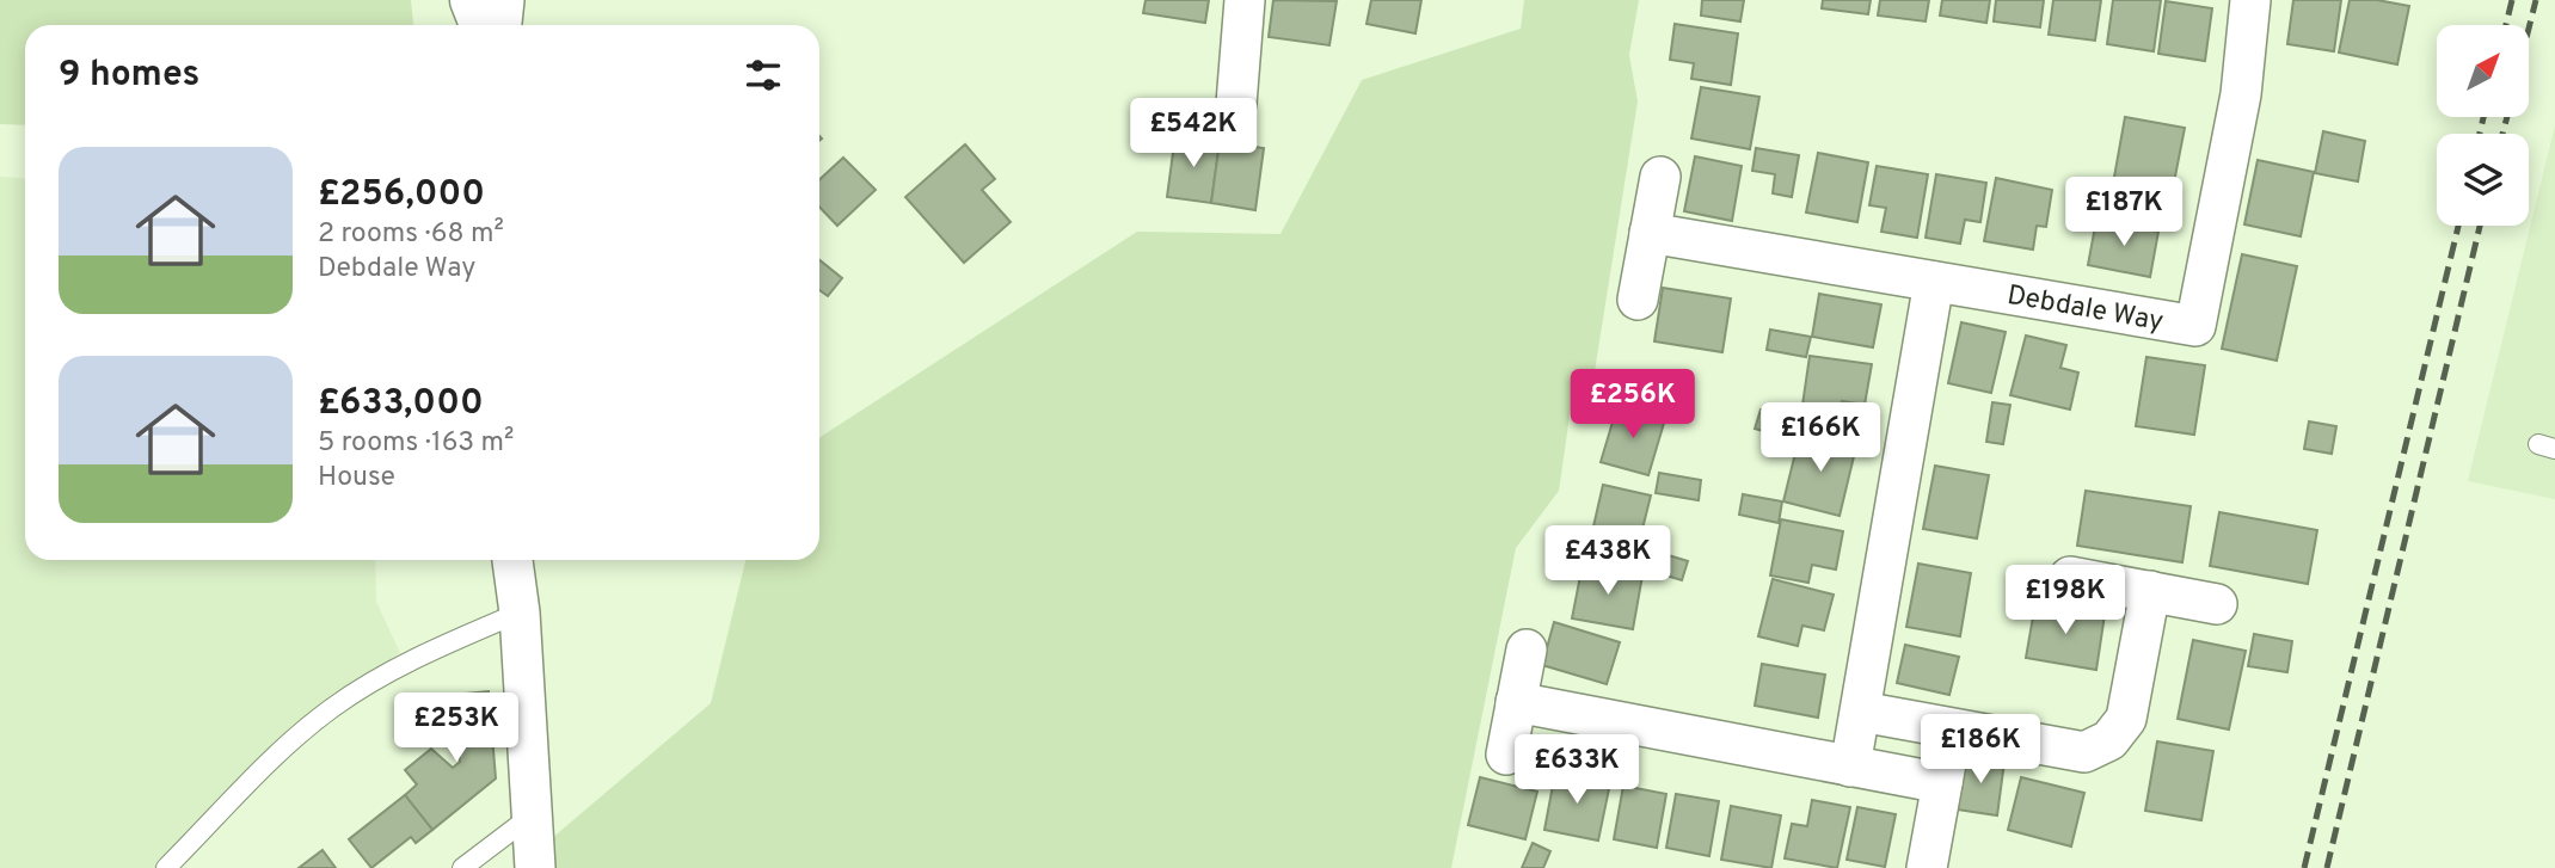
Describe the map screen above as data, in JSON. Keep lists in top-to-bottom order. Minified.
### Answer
{"streets":{"street":["Debdale Way"]},"north":"top right","page":{"heading":"9 homes","price":["£542K","£187K","£256K","£166K","£438K","£198K","£253K","£186K","£633K"],"list":[{"name":"£256,000","note":"2 rooms · 68 m² · Debdale Way"},{"name":"£633,000","note":"5 rooms · 163 m² · House"}]}}
